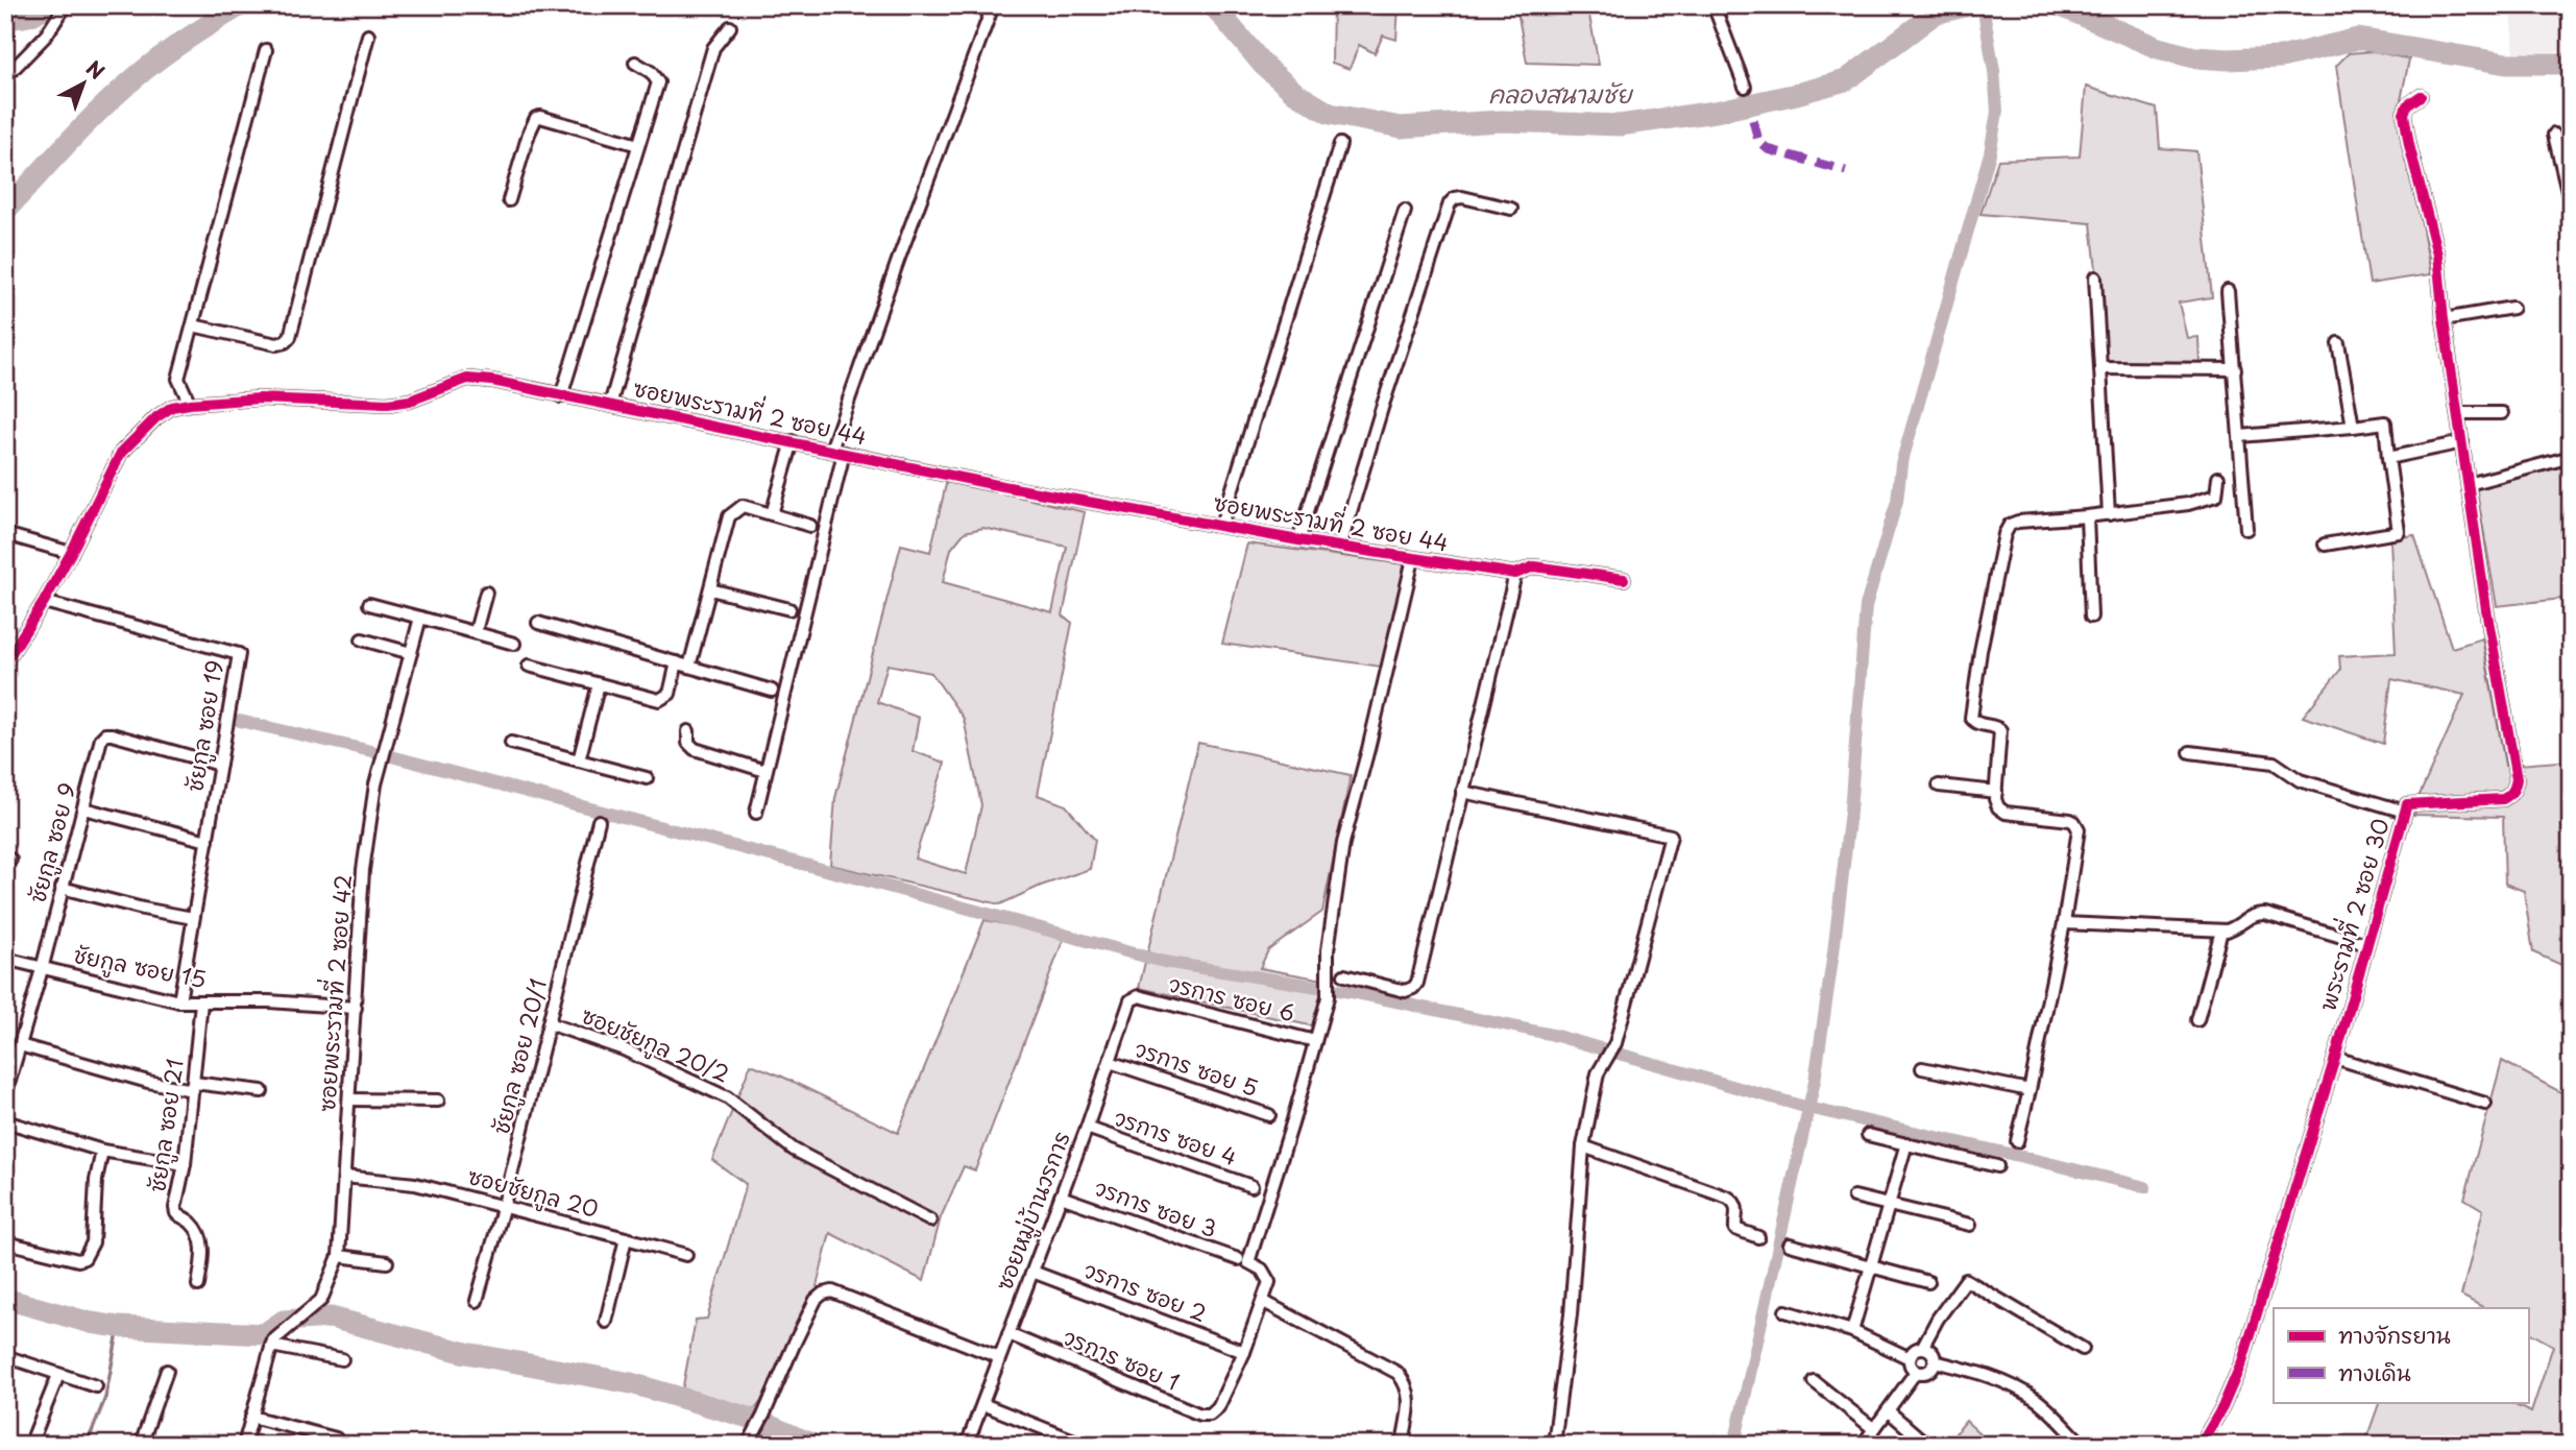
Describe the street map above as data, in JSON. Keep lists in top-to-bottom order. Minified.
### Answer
{"streets":{"street":["ซอยพระรามที่ 2 ซอย 44","ชัยกูล ซอย 19","ชัยกูล ซอย 9","พระรามที่ 2 ซอย 30","ชัยกูล ซอย 15","ซอยพระรามที่ 2 ซอย 42","วรการ ซอย 6","ซอยชัยกูล 20/2","ชัยกูล ซอย 20/1","วรการ ซอย 5","ชัยกูล ซอย 21","วรการ ซอย 4","ซอยชัยกูล 20","วรการ ซอย 3","ซอยหมู่บ้านวรการ","วรการ ซอย 2","วรการ ซอย 1"]},"crossings":[["ซอยพระรามที่ 2 ซอย 44","ชัยกูล ซอย 19"],["ชัยกูล ซอย 19","ชัยกูล ซอย 9"],["ชัยกูล ซอย 19","ชัยกูล ซอย 15"],["ชัยกูล ซอย 9","ชัยกูล ซอย 15"],["ชัยกูล ซอย 15","ซอยพระรามที่ 2 ซอย 42"],["ชัยกูล ซอย 15","ชัยกูล ซอย 21"],["ซอยพระรามที่ 2 ซอย 42","ซอยชัยกูล 20"],["วรการ ซอย 6","ซอยหมู่บ้านวรการ"],["ซอยชัยกูล 20/2","ชัยกูล ซอย 20/1"],["ชัยกูล ซอย 20/1","ซอยชัยกูล 20"],["วรการ ซอย 5","ซอยหมู่บ้านวรการ"],["วรการ ซอย 4","ซอยหมู่บ้านวรการ"],["วรการ ซอย 3","ซอยหมู่บ้านวรการ"],["ซอยหมู่บ้านวรการ","วรการ ซอย 2"],["ซอยหมู่บ้านวรการ","วรการ ซอย 1"],["วรการ ซอย 2","วรการ ซอย 1"]],"water":["คลองสนามชัย"],"legend":["ทางจักรยาน","ทางเดิน"],"north":"top right"}
